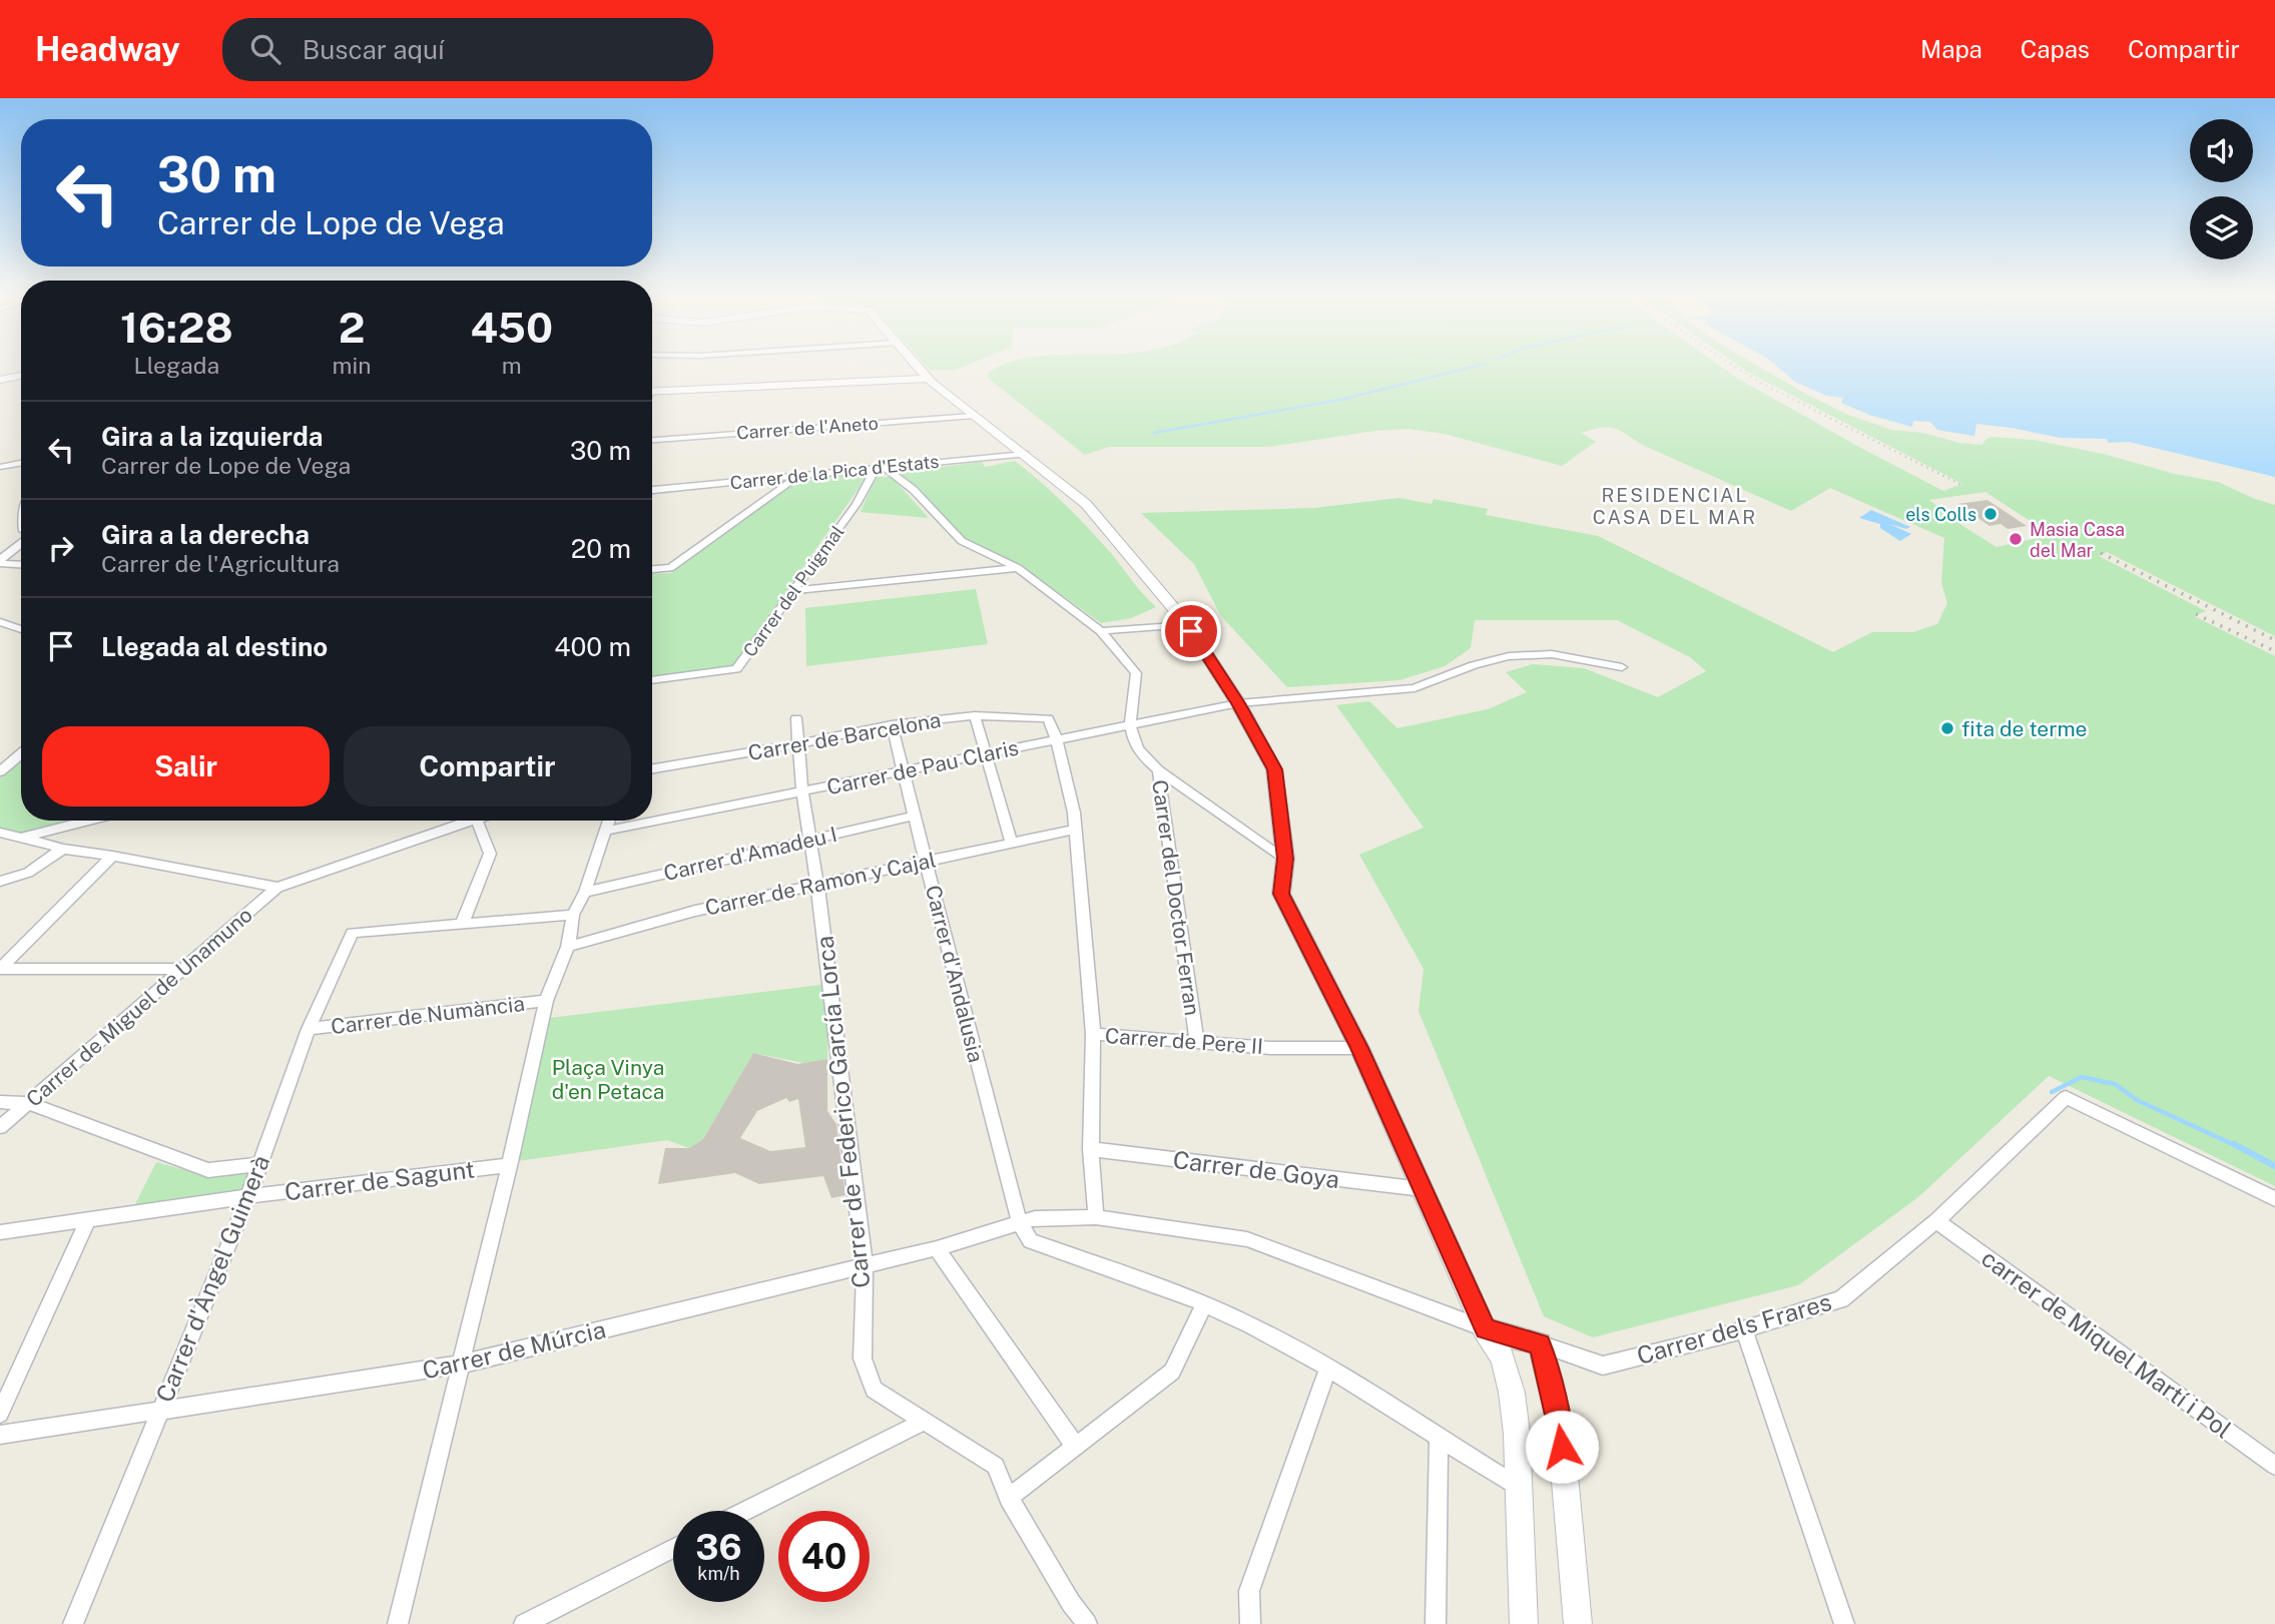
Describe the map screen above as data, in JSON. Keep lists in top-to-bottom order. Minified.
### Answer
{"streets":{"street":["Carrer de l'Aneto","Carrer de la Pica d'Estats","Carrer del Puigmal","Carrer de Barcelona","Carrer de Pau Claris","Carrer d'Amadeu I","Carrer de Ramon y Cajal","Carrer del Doctor Ferran","Carrer d'Andalusia","Carrer de Miguel de Unamuno","Carrer de Numància","Carrer de Pere II","Carrer de Federico García Lorca","Carrer de Goya","Carrer de Sagunt","Carrer d'Àngel Guimerà","Carrer dels Frares","carrer de Miquel Martí i Pol","Carrer de Múrcia"]},"crossings":[["Carrer de la Pica d'Estats","Carrer del Puigmal"],["Carrer de la Pica d'Estats","Carrer del Doctor Ferran"],["Carrer del Puigmal","Carrer del Doctor Ferran"],["Carrer de Barcelona","Carrer d'Andalusia"],["Carrer de Barcelona","Carrer de Federico García Lorca"],["Carrer de Pau Claris","Carrer del Doctor Ferran"],["Carrer de Pau Claris","Carrer d'Andalusia"],["Carrer de Pau Claris","Carrer de Federico García Lorca"],["Carrer d'Amadeu I","Carrer d'Andalusia"],["Carrer d'Amadeu I","Carrer de Federico García Lorca"],["Carrer de Ramon y Cajal","Carrer d'Andalusia"],["Carrer de Ramon y Cajal","Carrer de Federico García Lorca"],["Carrer del Doctor Ferran","Carrer de Pere II"],["Carrer d'Andalusia","Carrer de Múrcia"],["Carrer de Numància","Carrer d'Àngel Guimerà"],["Carrer de Federico García Lorca","Carrer de Múrcia"],["Carrer de Sagunt","Carrer d'Àngel Guimerà"],["Carrer d'Àngel Guimerà","Carrer de Múrcia"],["Carrer dels Frares","carrer de Miquel Martí i Pol"]],"districts":["RESIDENCIAL CASA DEL MAR"],"parks":["Plaça Vinya d'en Petaca"],"places":["els Colls","Masia Casa del Mar","fita de terme"],"page":{"header":"Headway","search":"Buscar aquí","nav":["Mapa","Capas","Compartir"],"turn":["30 m","Carrer de Lope de Vega"],"eta":["16:28","Llegada","2","min","450","m"],"list":[{"name":"Gira a la izquierda","note":"Carrer de Lope de Vega","value":"30 m"},{"name":"Gira a la derecha","note":"Carrer de l'Agricultura","value":"20 m"},{"name":"Llegada al destino","value":"400 m"}],"buttons":["Salir","Compartir"],"speed":"36 km/h","limit":"40"}}
